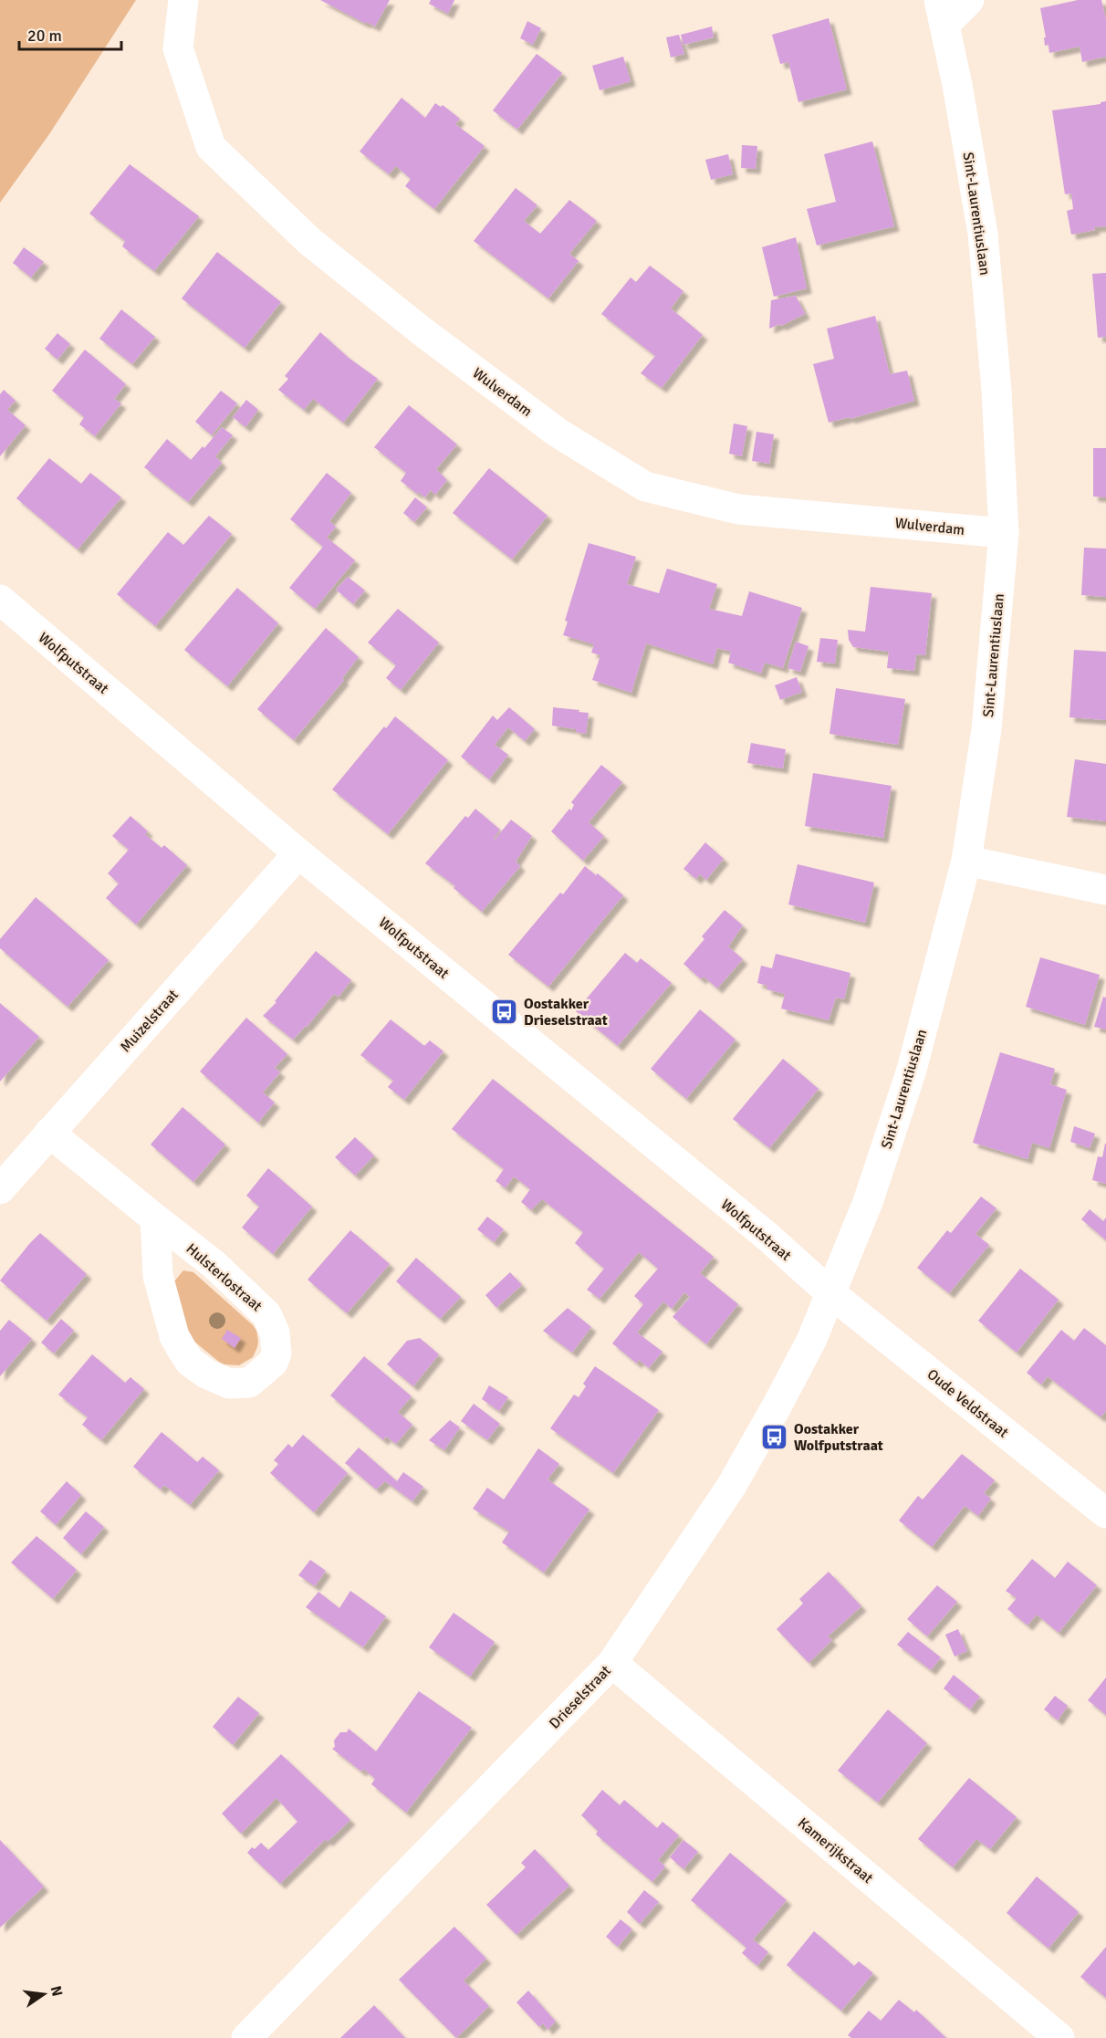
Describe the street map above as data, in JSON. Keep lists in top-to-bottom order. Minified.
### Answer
{"streets":{"street":["Sint-Laurentiuslaan","Wulverdam","Wolfputstraat","Muizelstraat","Hulsterlostraat","Oude Veldstraat","Drieselstraat","Kamerijkstraat"]},"crossings":[["Sint-Laurentiuslaan","Wulverdam"],["Sint-Laurentiuslaan","Wolfputstraat"],["Sint-Laurentiuslaan","Oude Veldstraat"],["Sint-Laurentiuslaan","Drieselstraat"],["Wolfputstraat","Muizelstraat"],["Wolfputstraat","Oude Veldstraat"],["Wolfputstraat","Drieselstraat"],["Muizelstraat","Hulsterlostraat"],["Oude Veldstraat","Drieselstraat"],["Drieselstraat","Kamerijkstraat"]],"places":{"bus stop":["Oostakker Drieselstraat","Oostakker Wolfputstraat"]},"scale_bar":"20 m","north":"right"}
